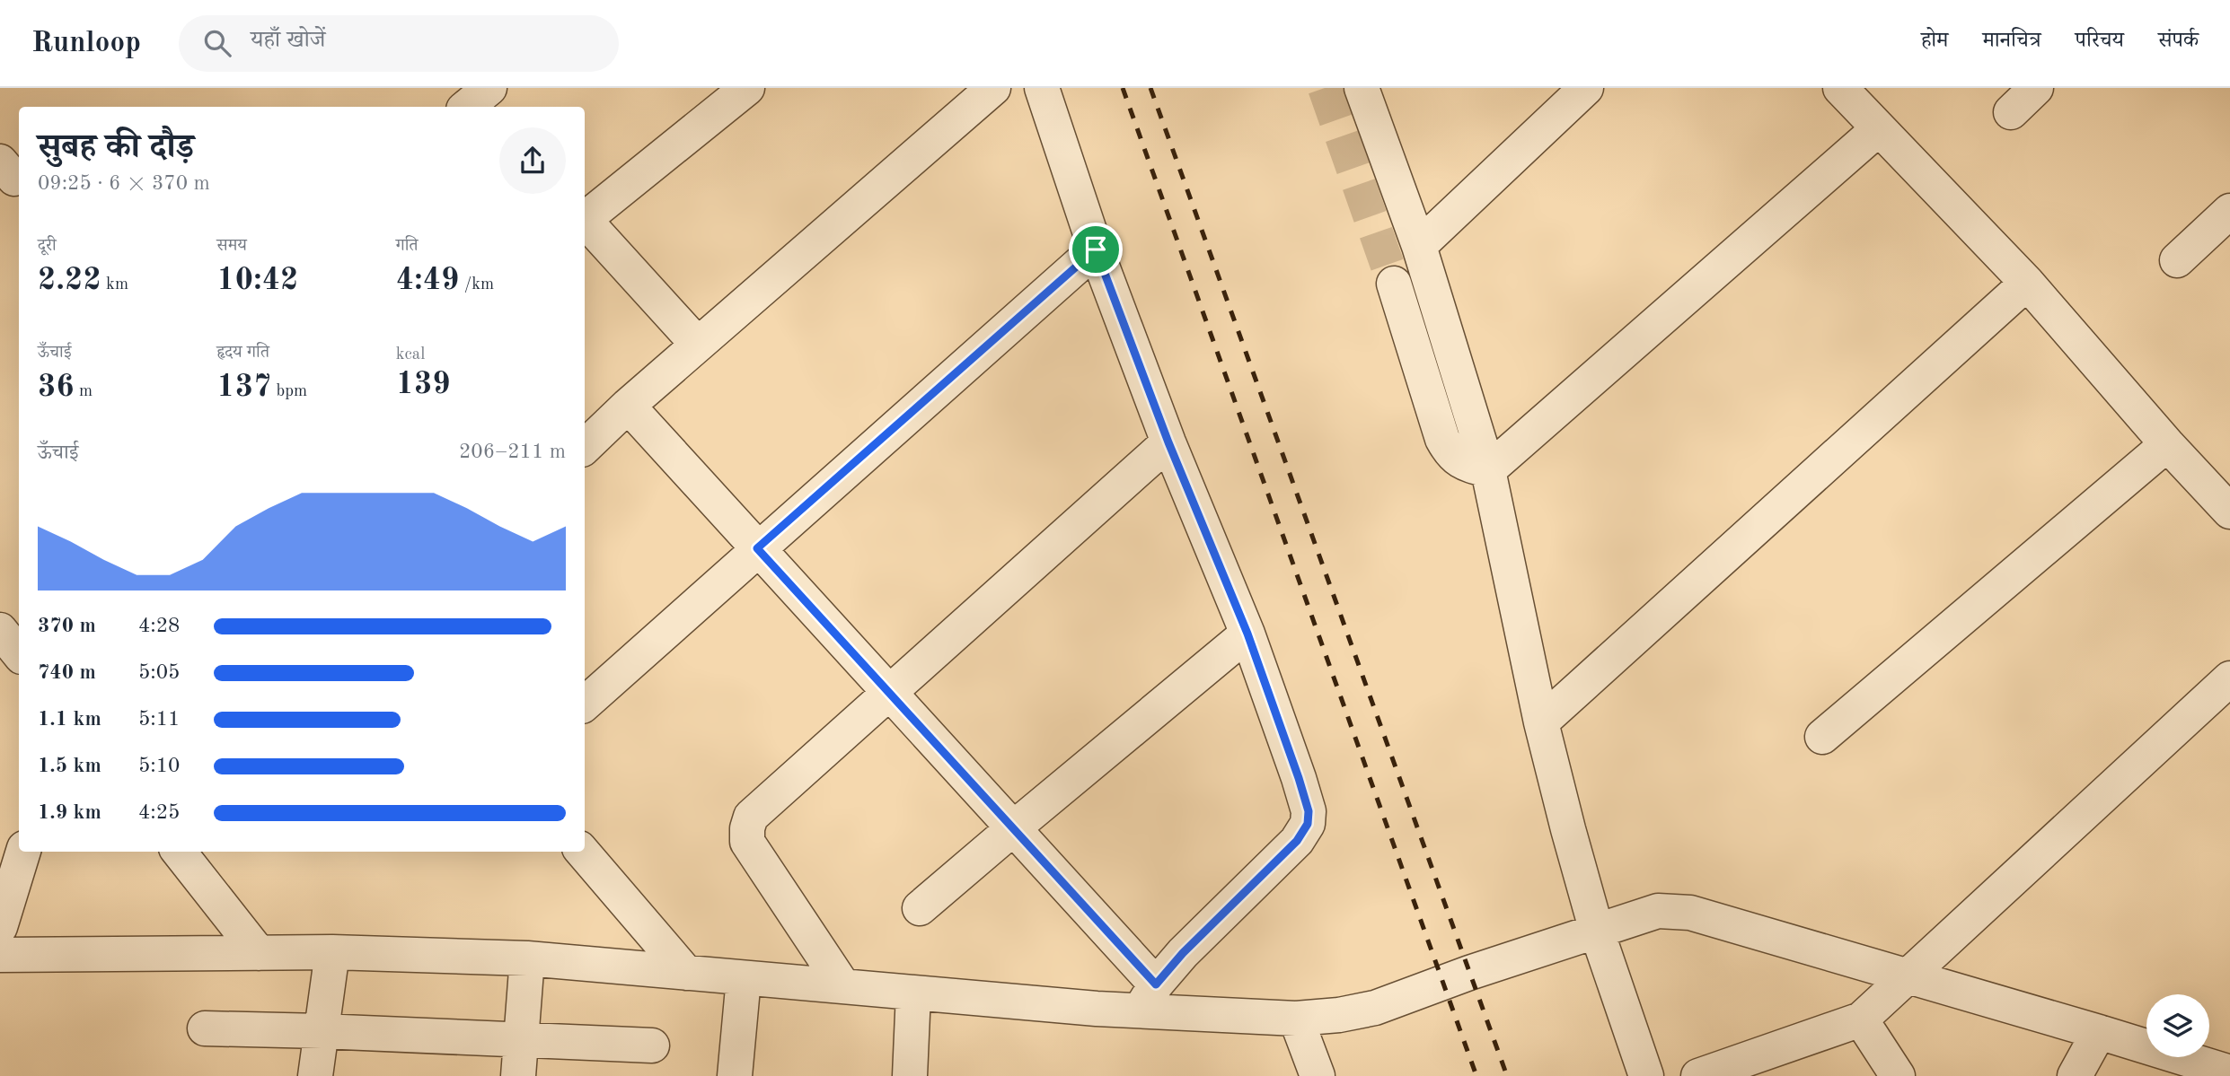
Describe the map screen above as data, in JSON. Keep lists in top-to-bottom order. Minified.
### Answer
{"page":{"header":"Runloop","search":"यहाँ खोजें","nav":["होम","मानचित्र","परिचय","संपर्क"],"heading":["सुबह की दौड़","09:25 · 6 × 370 m"],"stats":[["दूरी","2.22 km"],["समय","10:42"],["गति","4:49 /km"],["ऊँचाई","36 m"],["हृदय गति","137 bpm"],["kcal","139"]],"chart":["ऊँचाई","206–211 m"],"list":[{"name":"370 m","note":"4:28"},{"name":"740 m","note":"5:05"},{"name":"1.1 km","note":"5:11"},{"name":"1.5 km","note":"5:10"},{"name":"1.9 km","note":"4:25"}]}}
